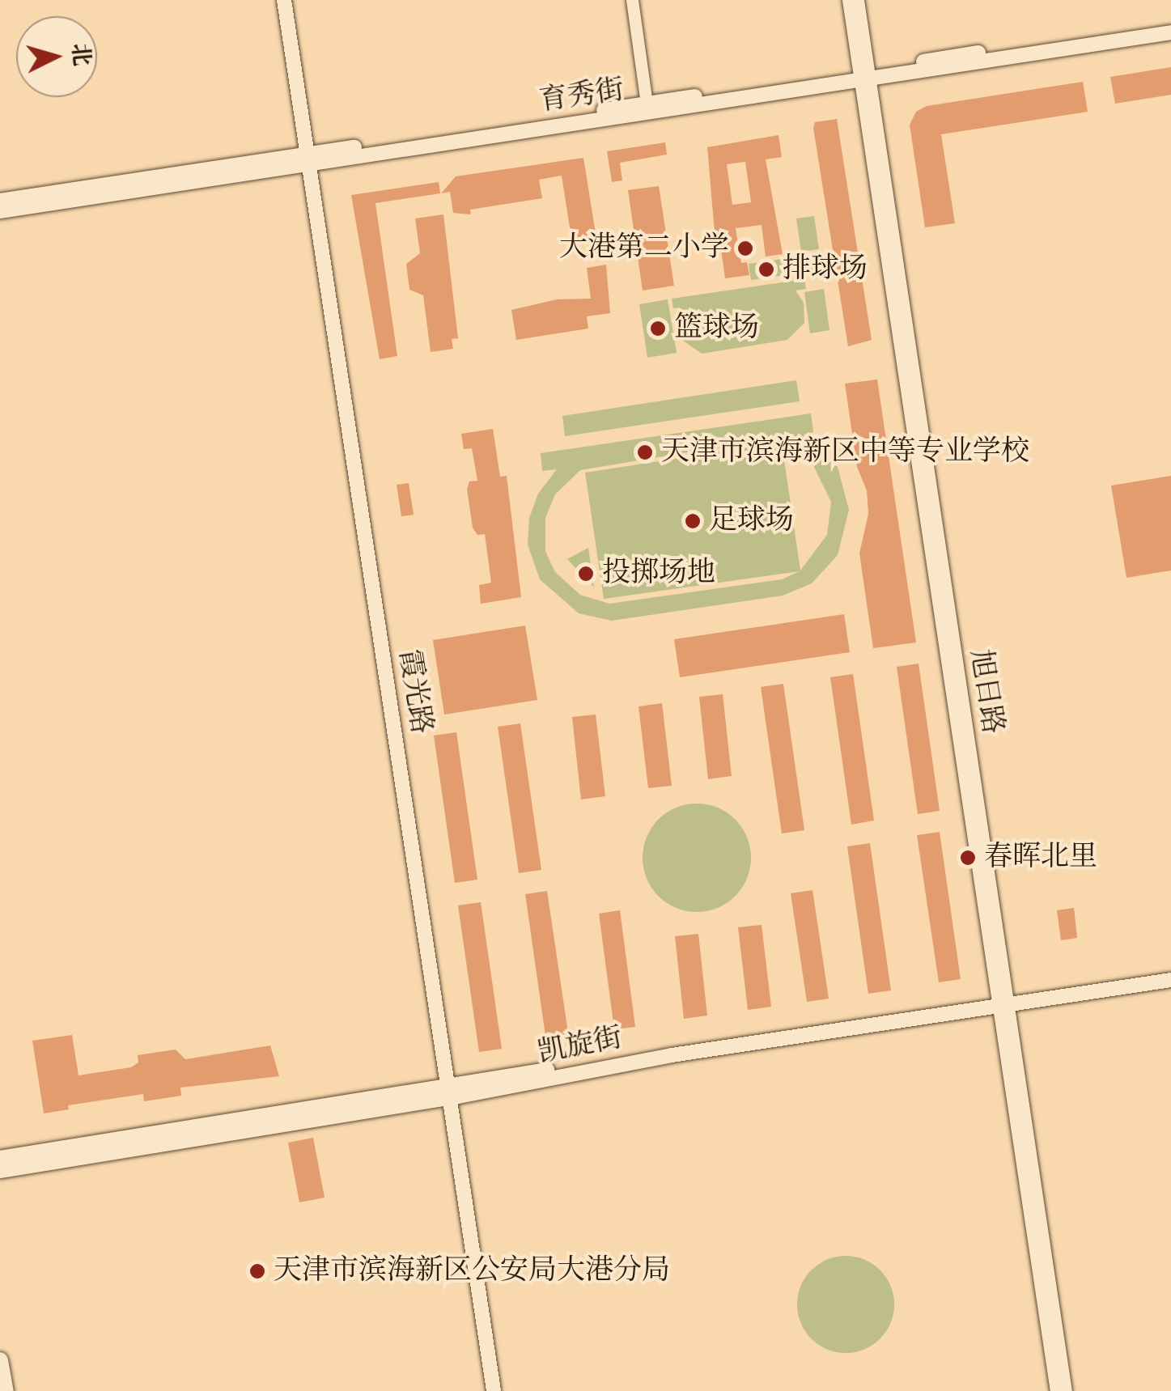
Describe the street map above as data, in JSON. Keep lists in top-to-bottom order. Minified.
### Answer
{"streets":{"street":["育秀街","霞光路","旭日路","凯旋街"]},"crossings":[["育秀街","霞光路"],["育秀街","旭日路"],["霞光路","凯旋街"],["旭日路","凯旋街"]],"places":["大港第二小学","排球场","篮球场","天津市滨海新区中等专业学校","足球场","投掷场地","春晖北里","天津市滨海新区公安局大港分局"],"north":"right"}
